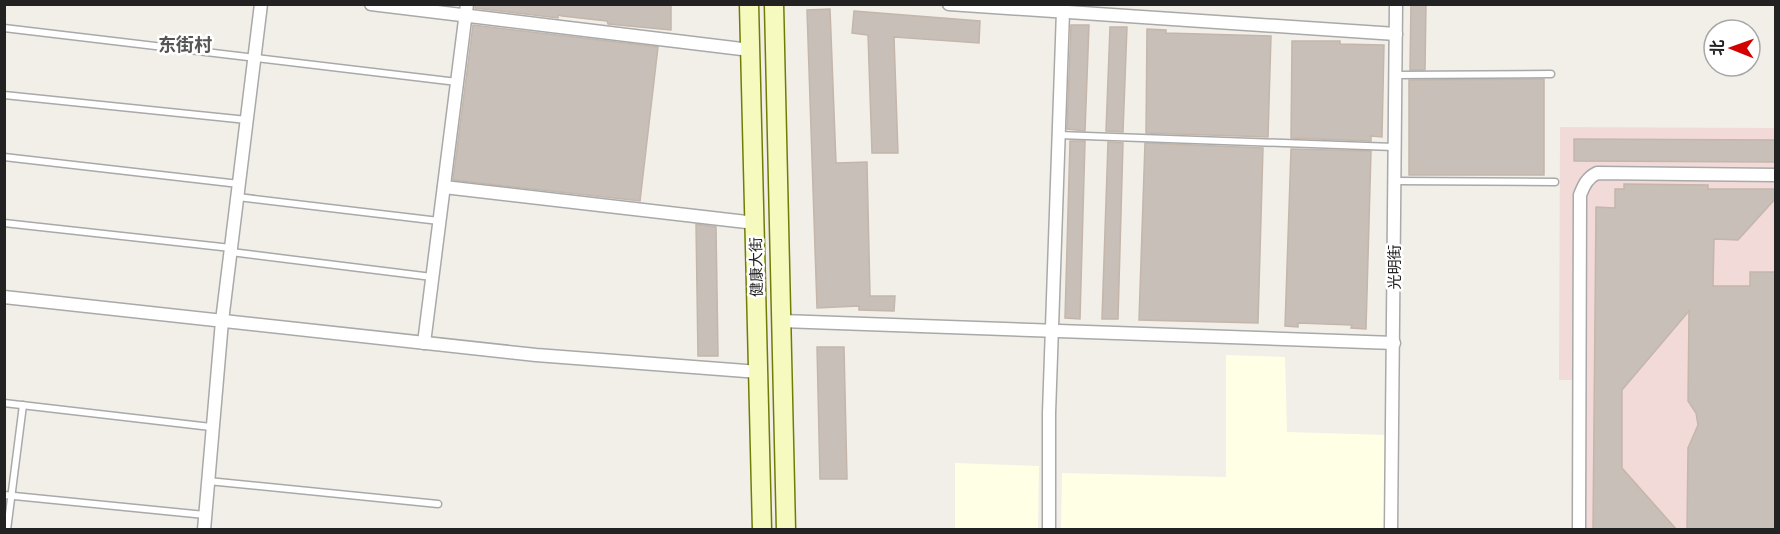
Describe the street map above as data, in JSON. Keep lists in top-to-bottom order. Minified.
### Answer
{"streets":{"main road":["健康大街"],"street":["光明街"]},"districts":["东街村"],"north":"left"}
